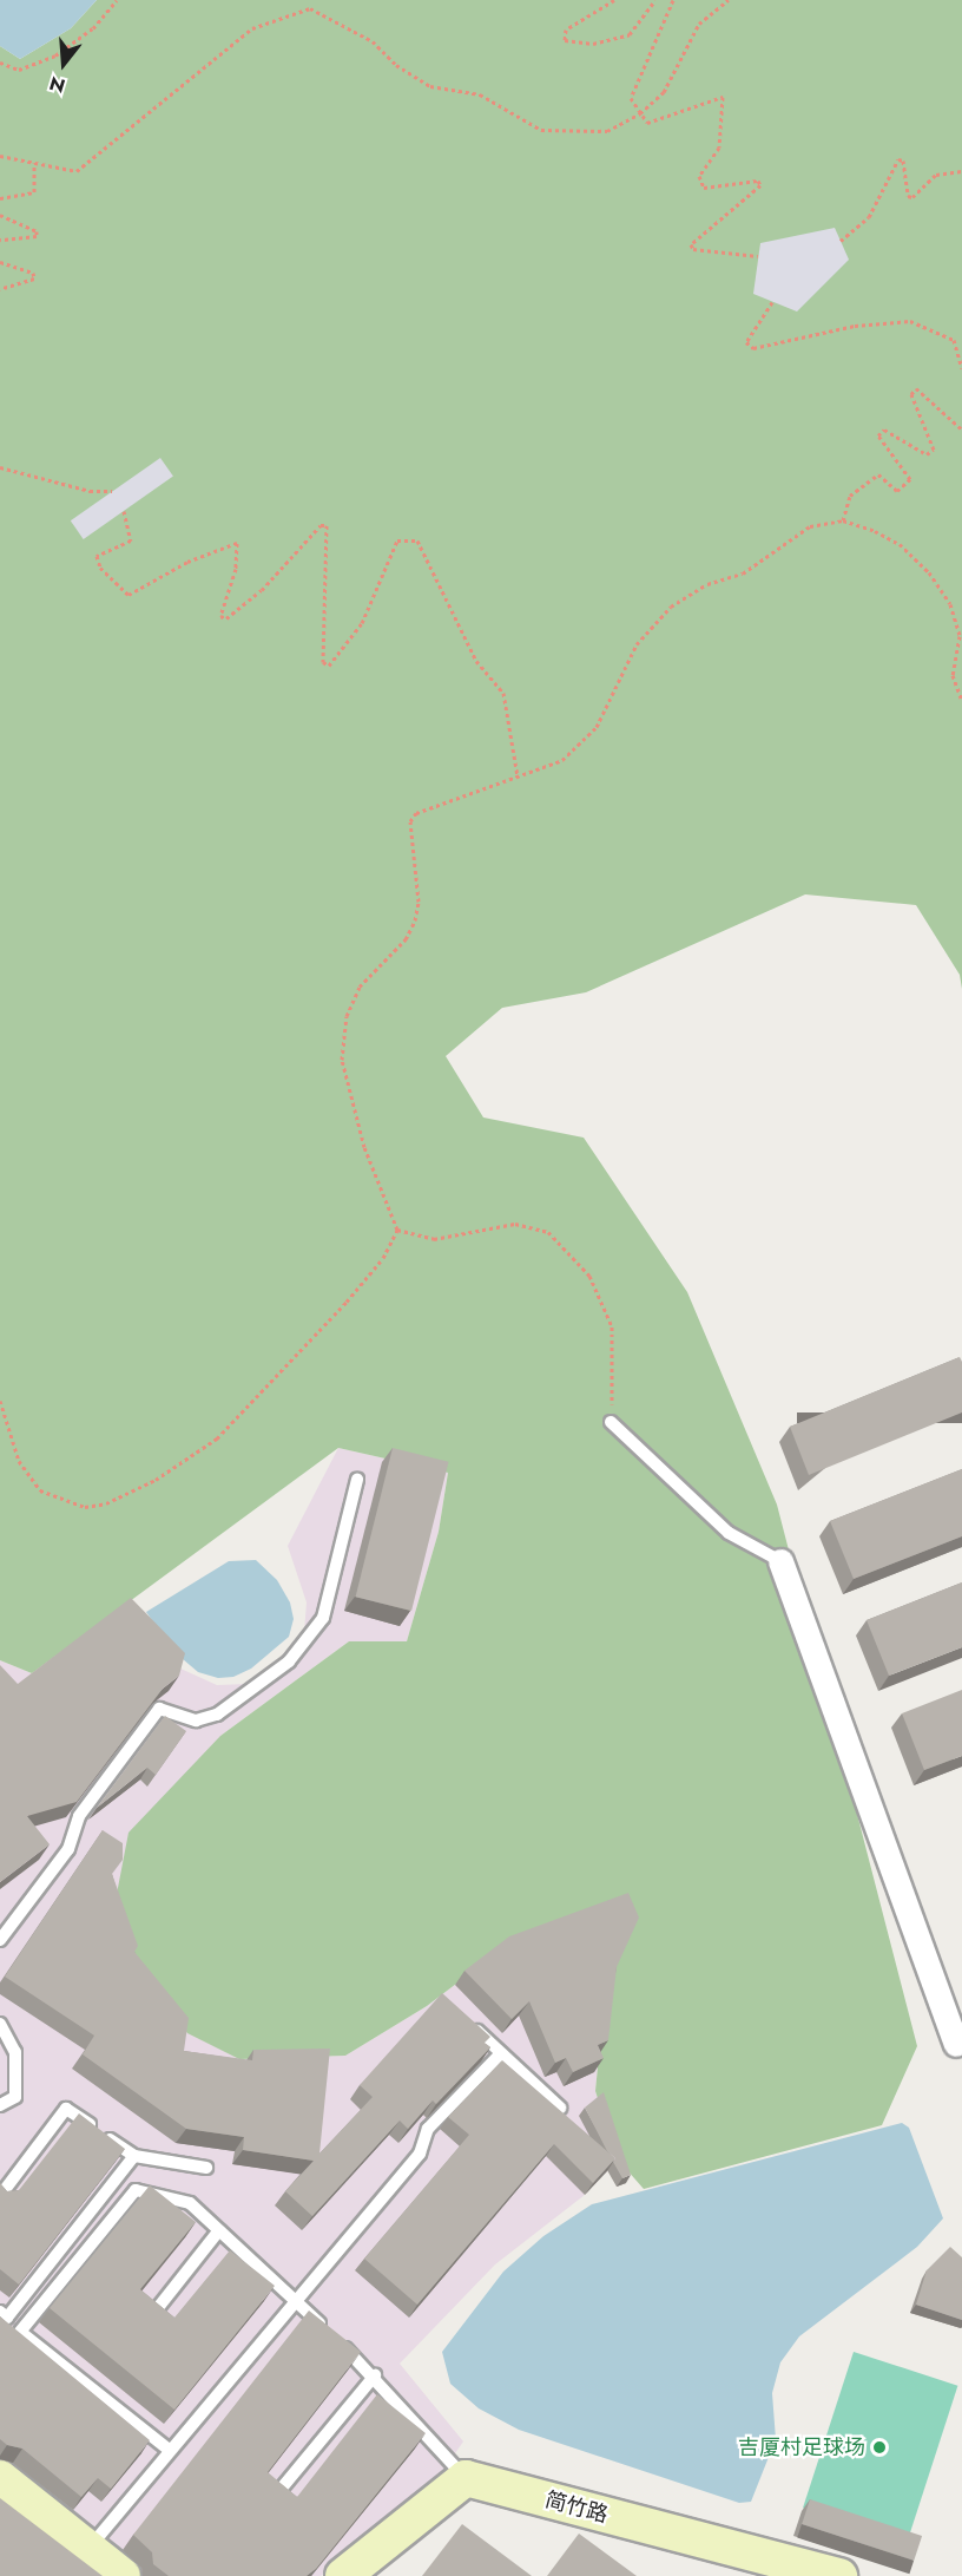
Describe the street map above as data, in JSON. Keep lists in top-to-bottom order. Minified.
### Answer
{"streets":{"street":["简竹路"]},"places":["吉厦村足球场"],"north":"bottom"}
